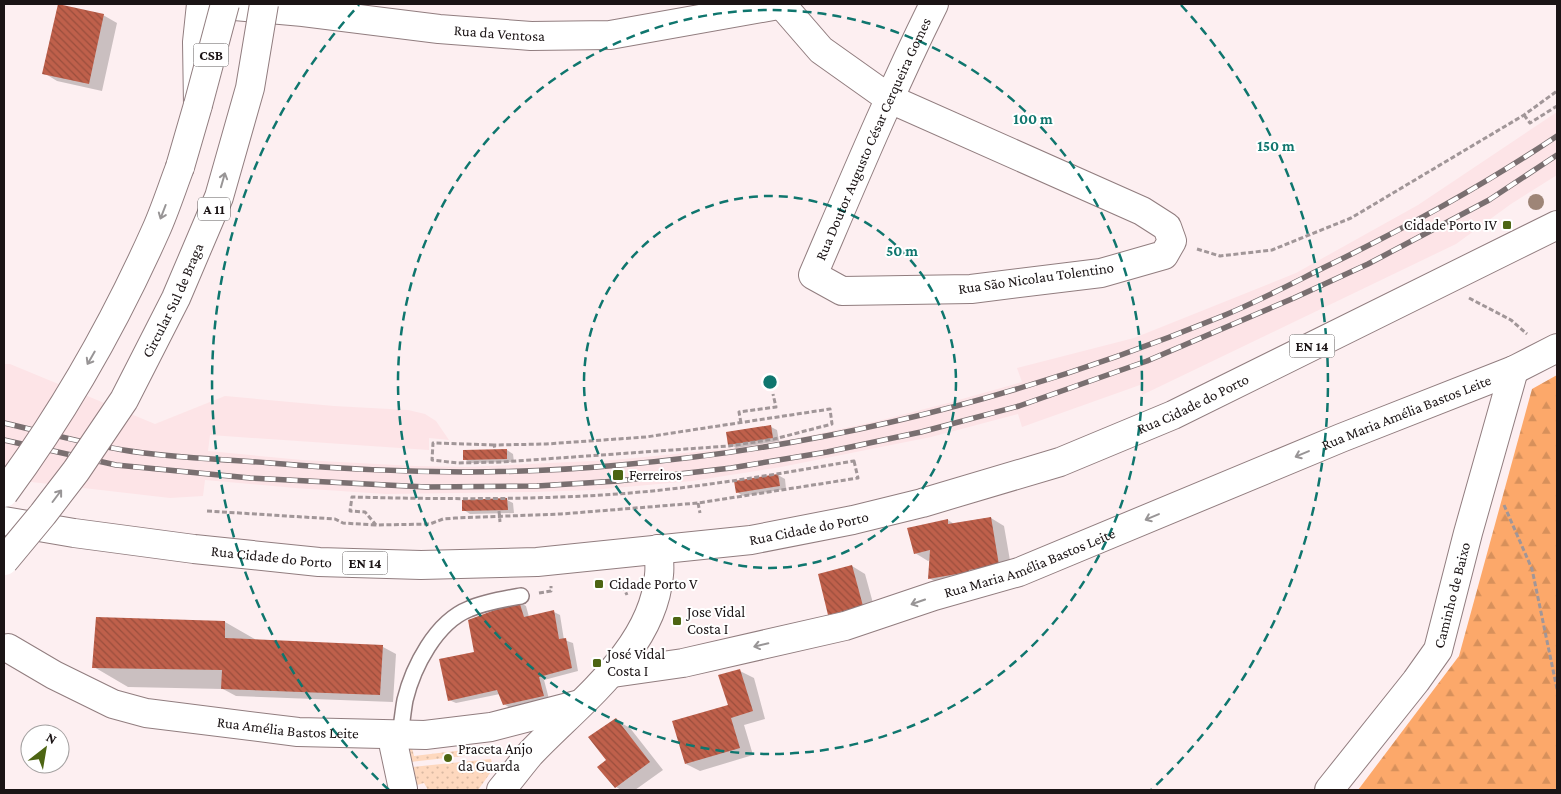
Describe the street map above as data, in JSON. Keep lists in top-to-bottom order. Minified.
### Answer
{"streets":{"main road":["Rua da Ventosa","CSB","Rua Doutor Augusto César Cerqueira Gomes","A 11","Rua São Nicolau Tolentino","Circular Sul de Braga","EN 14","Rua Cidade do Porto","Rua Maria Amélia Bastos Leite","Caminho de Baixo","Rua Amélia Bastos Leite"]},"crossings":[["Rua Doutor Augusto César Cerqueira Gomes","Rua São Nicolau Tolentino"],["Rua Maria Amélia Bastos Leite","Caminho de Baixo"]],"one_way":["Rua Maria Amélia Bastos Leite"],"places":{"transit":["Cidade Porto IV","Ferreiros","Cidade Porto V","Jose Vidal Costa I","José Vidal Costa I"],"other":["Praceta Anjo da Guarda"]},"north":"top right","rings":["100 m","150 m","50 m"]}
